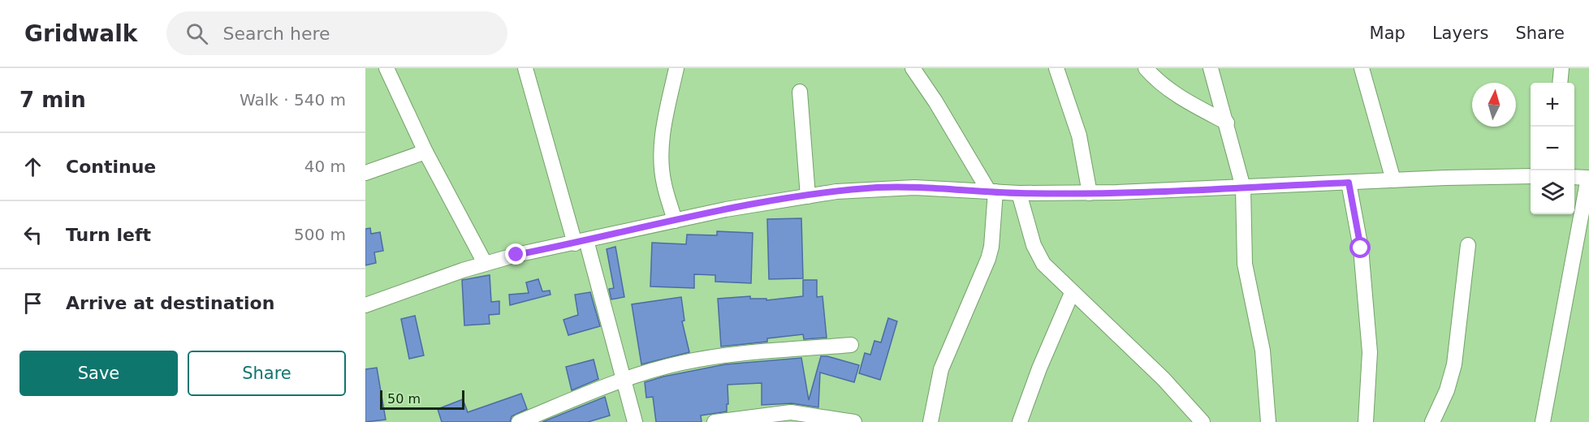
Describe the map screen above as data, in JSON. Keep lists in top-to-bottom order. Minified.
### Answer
{"scale_bar":"50 m","north":"top","page":{"header":"Gridwalk","search":"Search here","nav":["Map","Layers","Share"],"heading":["7 min","Walk · 540 m"],"map_buttons":["+","−"],"list":[["Continue","40 m"],["Turn left","500 m"],"Arrive at destination"],"buttons":["Save","Share"],"scale":"50 m"}}
